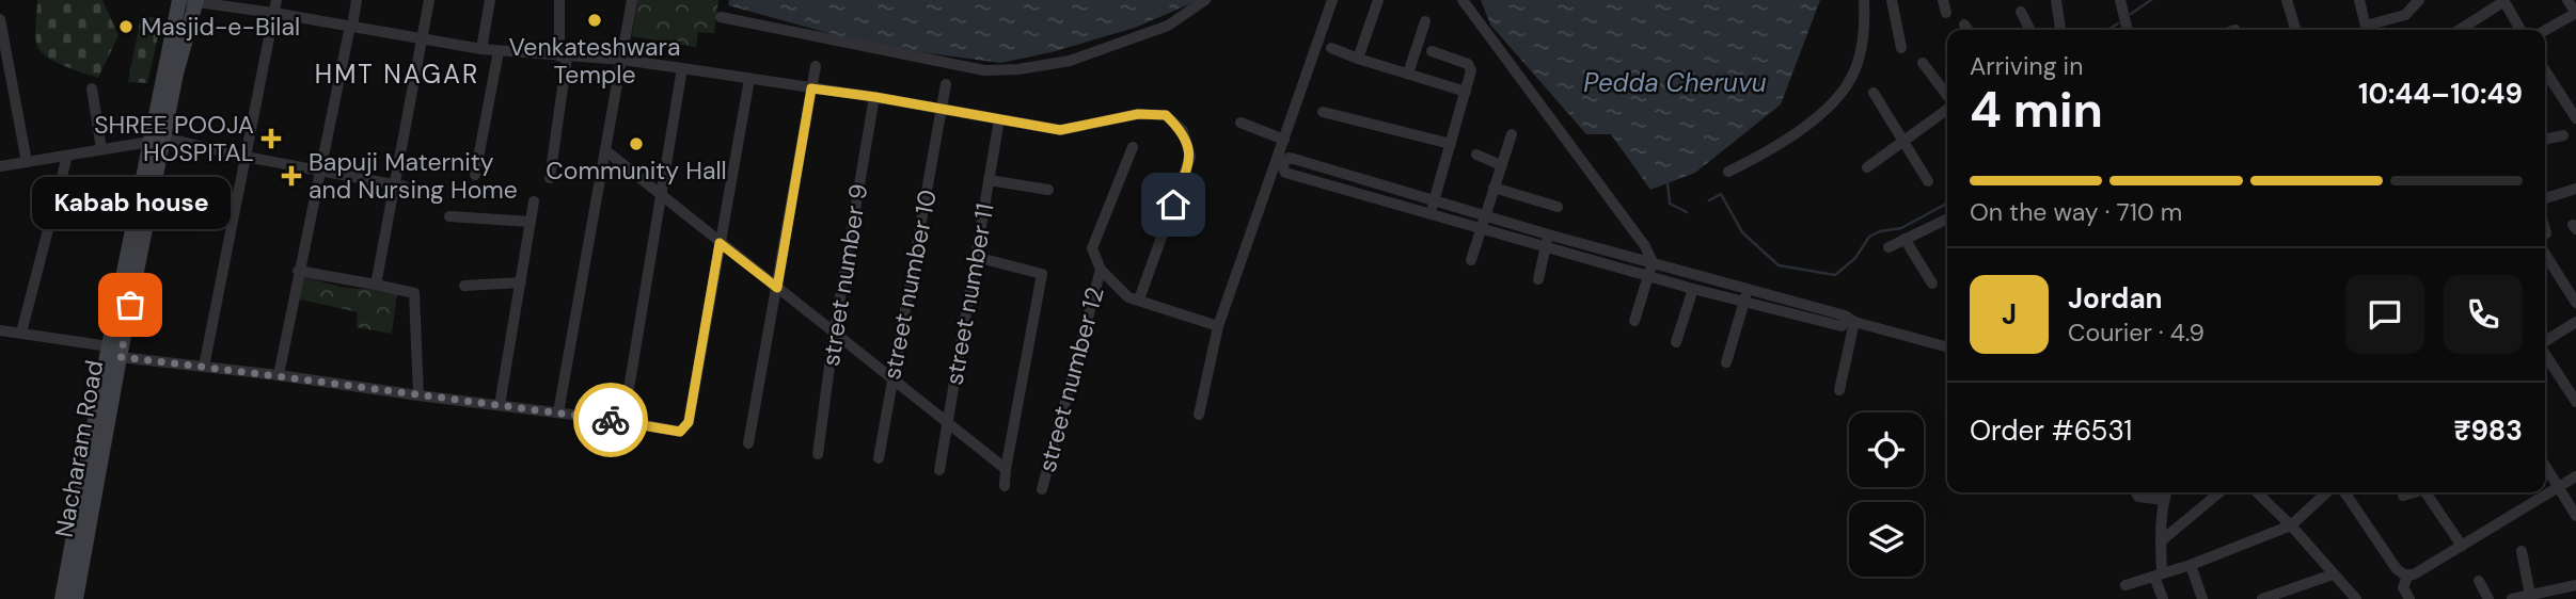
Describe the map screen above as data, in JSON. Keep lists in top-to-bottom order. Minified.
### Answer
{"streets":{"main road":["Nacharam Road"],"street":["street number 9","street number 10","street number 11","street number 12"]},"crossings":[["street number 11","street number 12"]],"districts":["HMT NAGAR"],"water":["Pedda Cheruvu"],"places":{"other":["Venkateshwara Temple","Masjid-e-Bilal","Community Hall","Kabab house"],"health":["SHREE POOJA HOSPITAL","Bapuji Maternity and Nursing Home"]},"page":{"heading":["4 min","Arriving in","10:44–10:49"],"panel":["Jordan","Courier · 4.9","Order #6531","₹983"],"bar":"On the way · 710 m","bubble":"Kabab house","round":"J"}}
